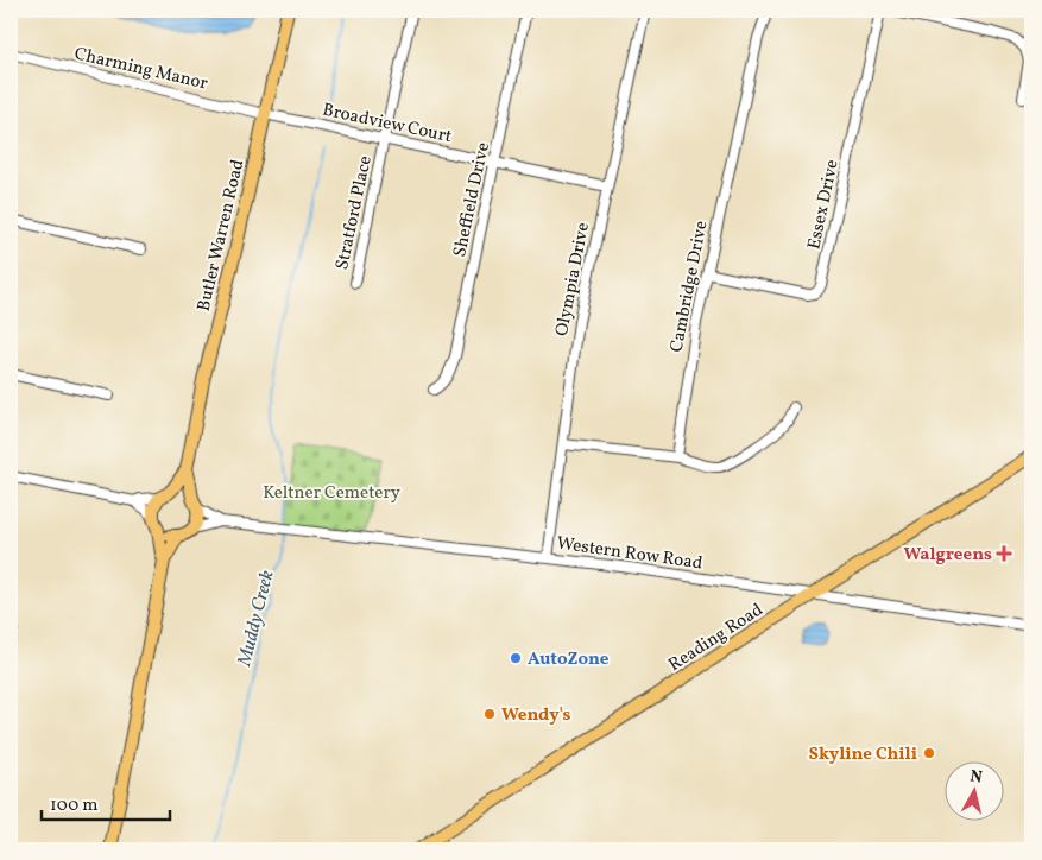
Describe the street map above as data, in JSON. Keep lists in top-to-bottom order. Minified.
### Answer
{"streets":{"main road":["Butler Warren Road","Reading Road"],"street":["Charming Manor","Broadview Court","Sheffield Drive","Essex Drive","Stratford Place","Olympia Drive","Cambridge Drive","Western Row Road"]},"crossings":[["Charming Manor","Broadview Court"],["Charming Manor","Butler Warren Road"],["Broadview Court","Sheffield Drive"],["Broadview Court","Stratford Place"],["Broadview Court","Butler Warren Road"],["Broadview Court","Olympia Drive"],["Essex Drive","Cambridge Drive"],["Butler Warren Road","Western Row Road"],["Olympia Drive","Western Row Road"],["Western Row Road","Reading Road"]],"water":["Muddy Creek"],"parks":["Keltner Cemetery"],"places":{"health":["Walgreens"],"other":["AutoZone","Wendy's","Skyline Chili"]},"scale_bar":"100 m","north":"top"}
